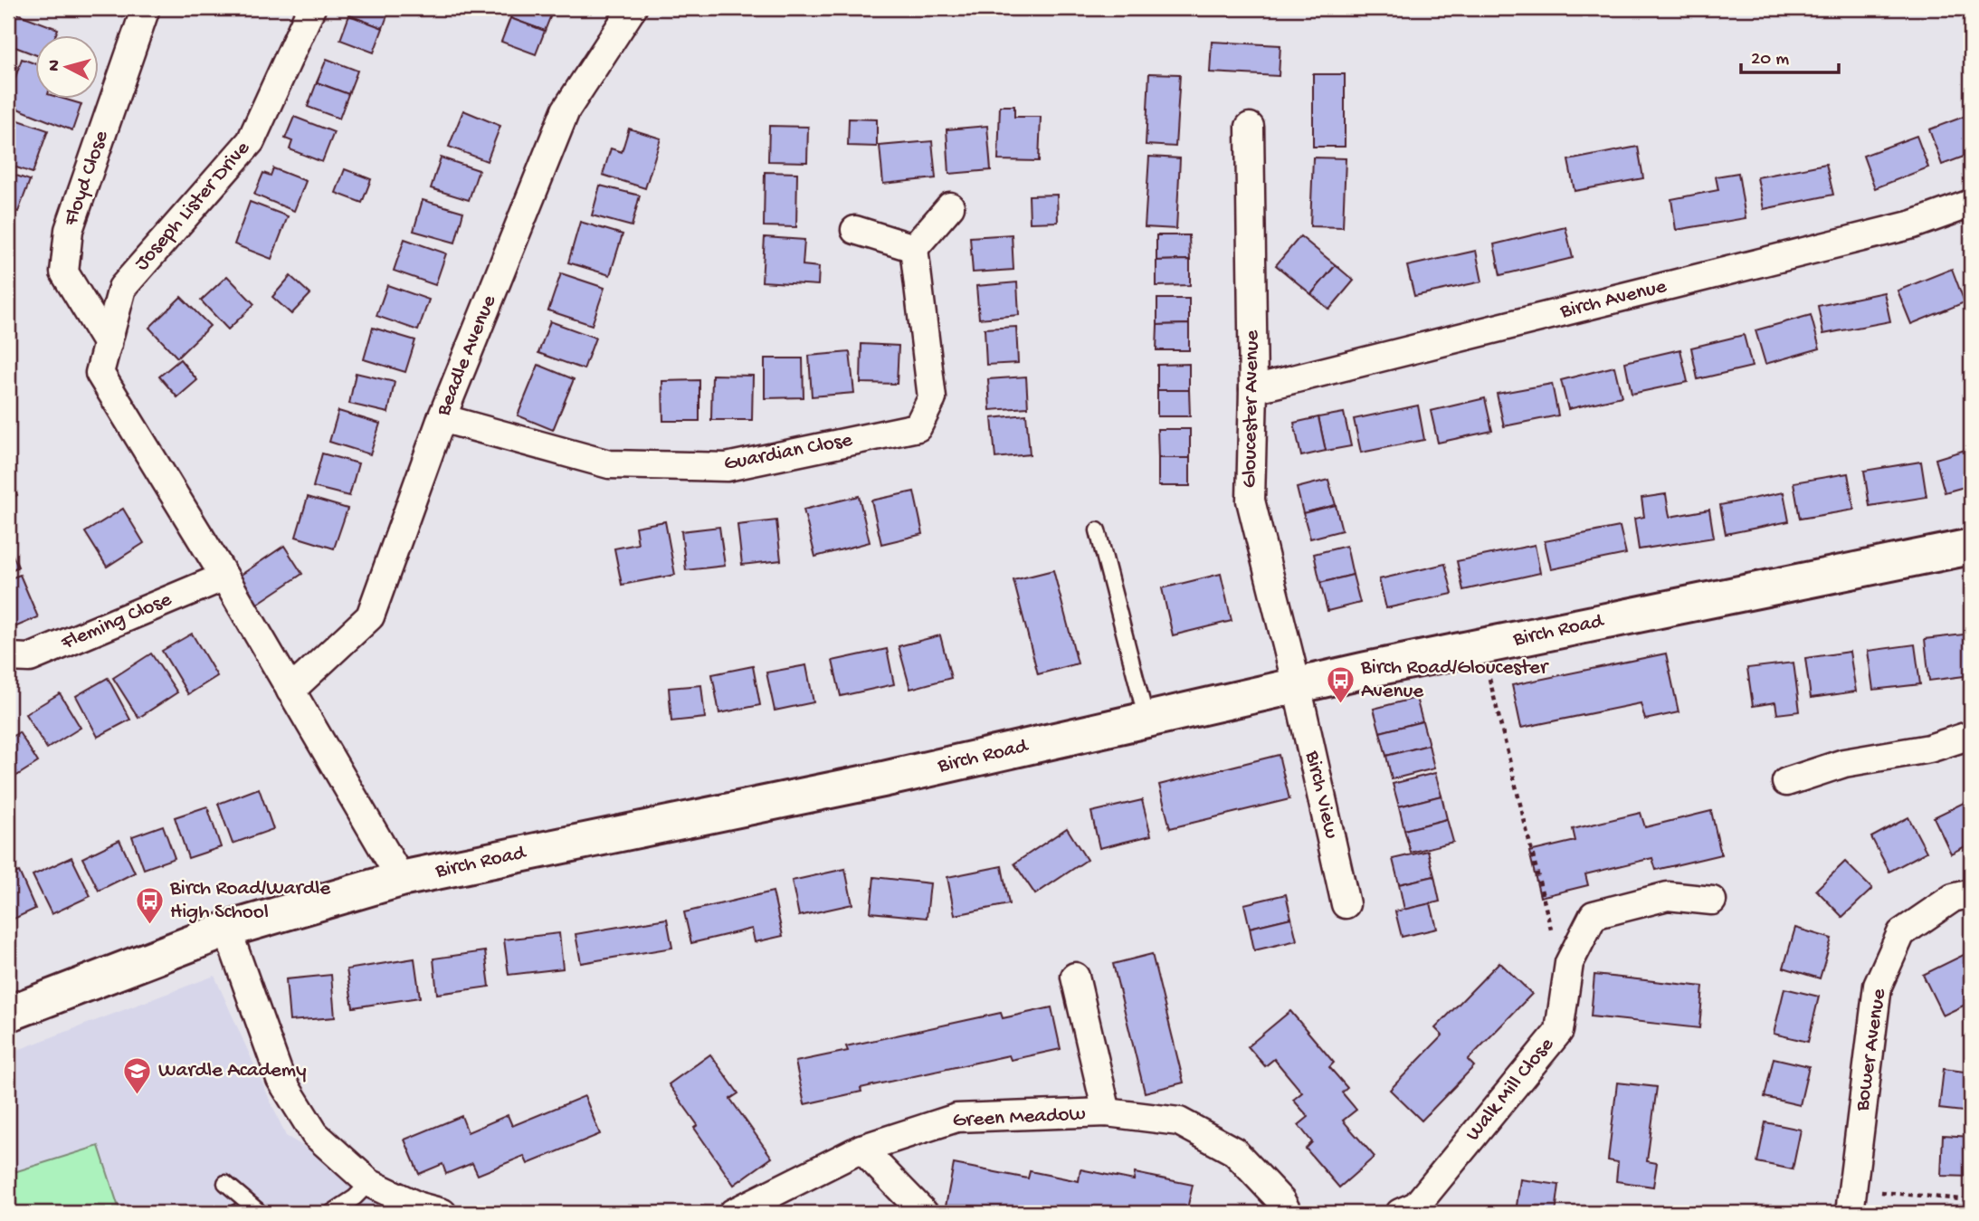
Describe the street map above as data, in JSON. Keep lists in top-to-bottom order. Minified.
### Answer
{"streets":{"street":["Floyd Close","Joseph Lister Drive","Birch Avenue","Beadle Avenue","Gloucester Avenue","Guardian Close","Fleming Close","Birch Road","Birch View","Bower Avenue","Walk Mill Close","Green Meadow"]},"crossings":[["Floyd Close","Joseph Lister Drive"],["Joseph Lister Drive","Fleming Close"],["Birch Avenue","Gloucester Avenue"],["Beadle Avenue","Guardian Close"],["Gloucester Avenue","Birch Road"],["Gloucester Avenue","Birch View"],["Birch Road","Birch View"]],"places":{"bus stop":["Birch Road/Gloucester Avenue","Birch Road/Wardle High School"],"school or university":["Wardle Academy"]},"scale_bar":"20 m","north":"left"}
